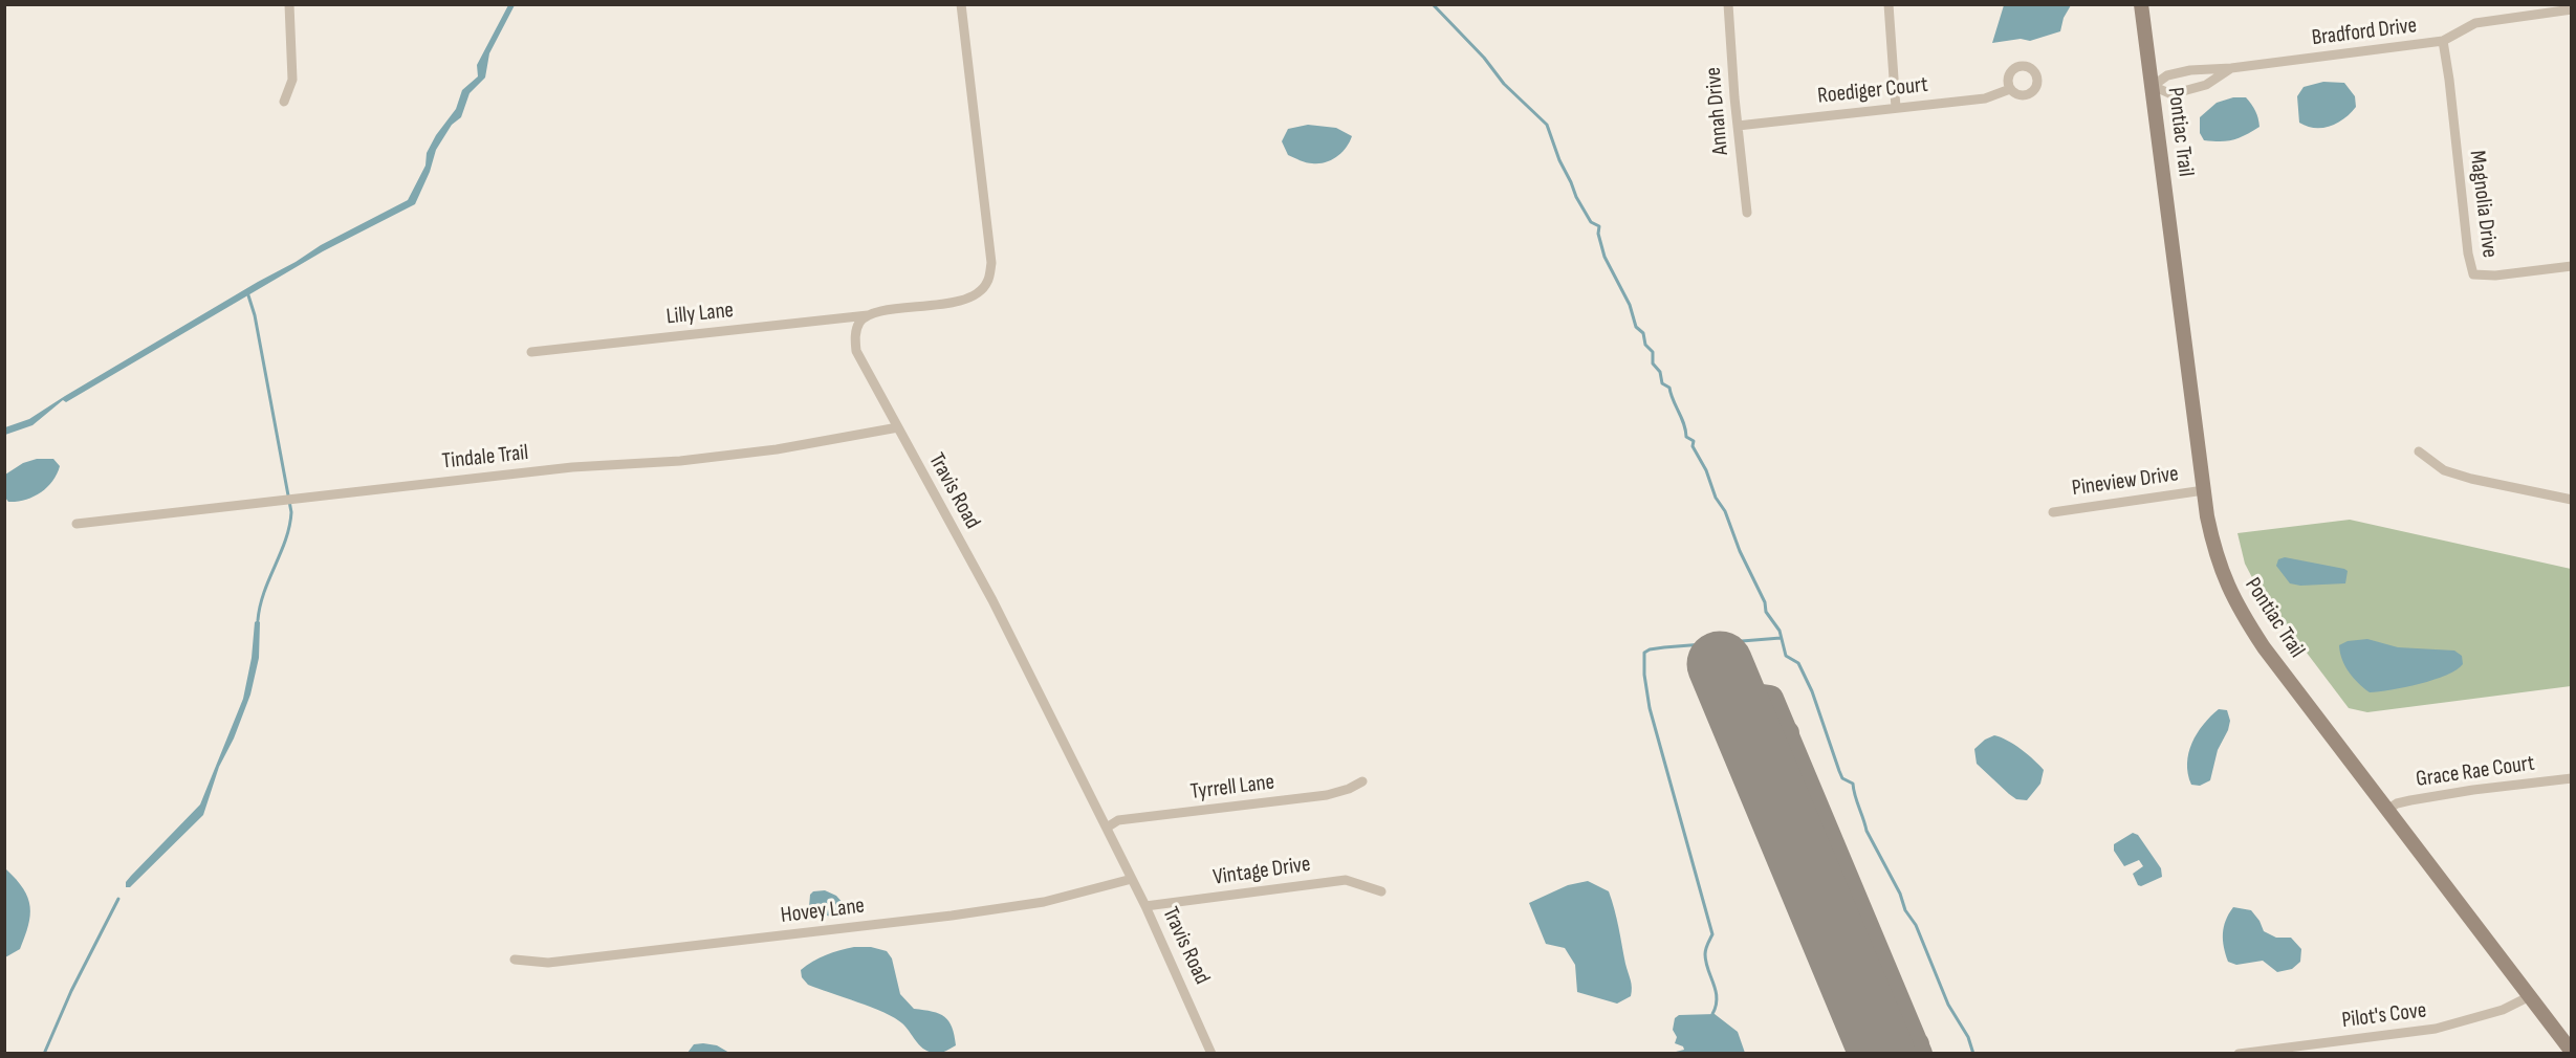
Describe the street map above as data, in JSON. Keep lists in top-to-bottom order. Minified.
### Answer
{"streets":{"main road":["Pontiac Trail"],"street":["Bradford Drive","Roediger Court","Annah Drive","Magnolia Drive","Lilly Lane","Tindale Trail","Pineview Drive","Travis Road","Grace Rae Court","Tyrrell Lane","Vintage Drive","Hovey Lane","Pilot's Cove"]},"crossings":[["Bradford Drive","Pontiac Trail"],["Bradford Drive","Magnolia Drive"],["Roediger Court","Annah Drive"],["Pontiac Trail","Pineview Drive"],["Pontiac Trail","Grace Rae Court"],["Pontiac Trail","Pilot's Cove"],["Lilly Lane","Travis Road"],["Tindale Trail","Travis Road"],["Travis Road","Tyrrell Lane"],["Travis Road","Vintage Drive"],["Travis Road","Hovey Lane"]]}
